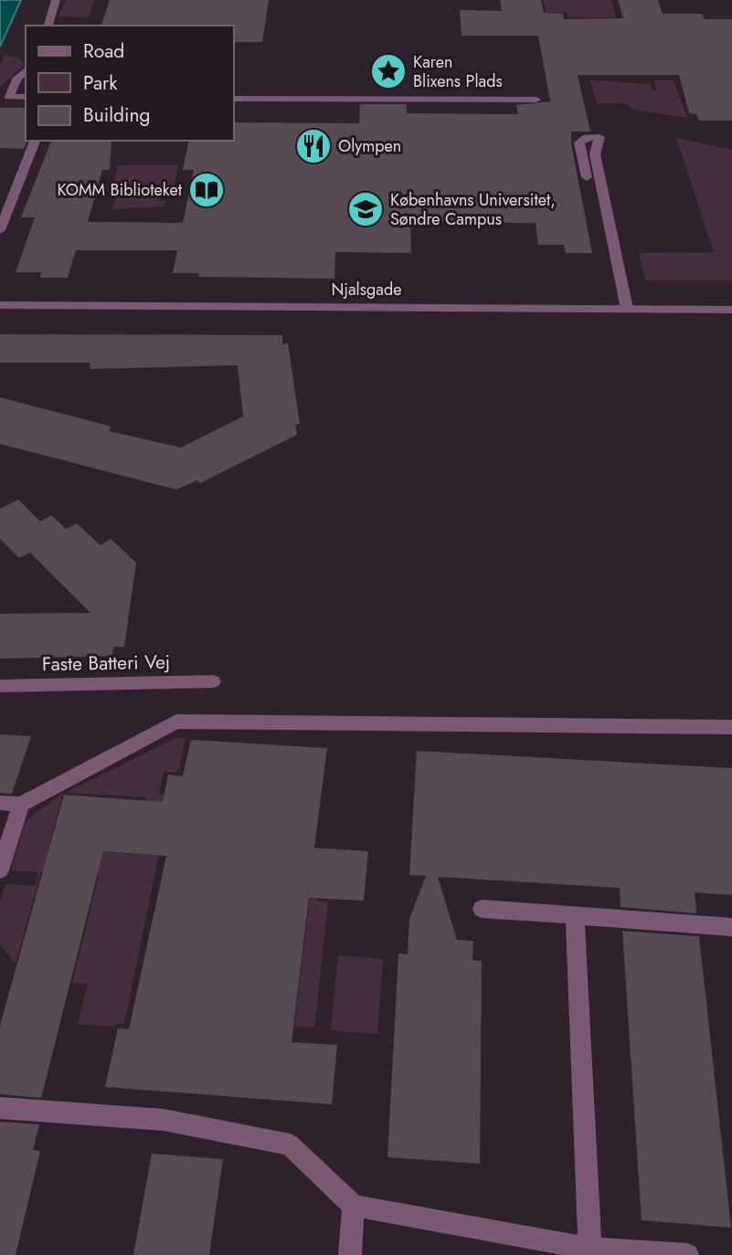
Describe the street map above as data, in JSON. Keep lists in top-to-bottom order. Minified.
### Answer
{"streets":{"street":["Njalsgade","Faste Batteri Vej"]},"places":{"place":["Karen Blixens Plads"],"restaurant":["Olympen"],"library":["KOMM Biblioteket"],"school or university":["Københavns Universitet, Søndre Campus"]},"legend":["Road","Park","Building"]}
